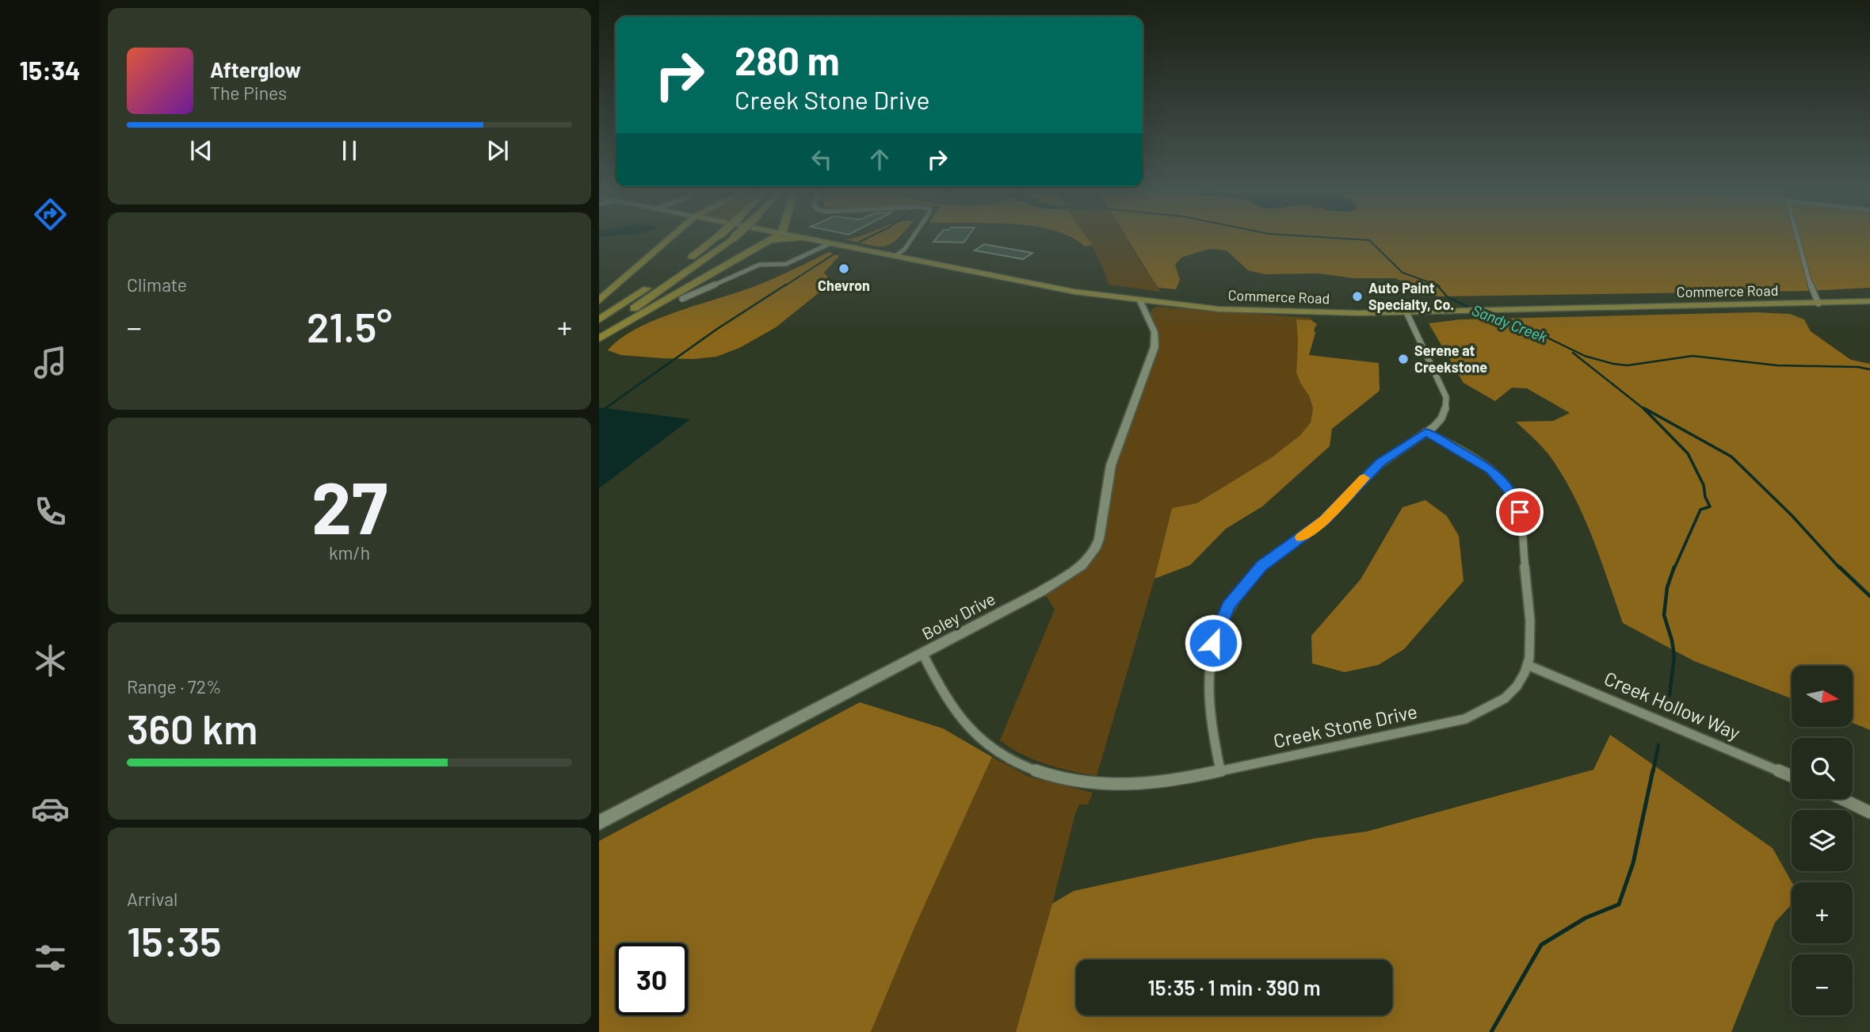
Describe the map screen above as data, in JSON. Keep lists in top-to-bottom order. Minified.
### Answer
{"streets":{"highway":["Commerce Road"],"street":["Boley Drive","Creek Hollow Way","Creek Stone Drive"]},"crossings":[["Commerce Road","Boley Drive"],["Boley Drive","Creek Stone Drive"],["Creek Hollow Way","Creek Stone Drive"]],"water":["Sandy Creek"],"places":["Chevron","Auto Paint Specialty, Co.","Serene at Creekstone"],"north":"right","page":{"tabs":"15:34","turn":["280 m","Creek Stone Drive"],"song":["Afterglow","The Pines"],"tile":["Climate",["27","km/h"],["Range · 72%","360 km"],["Arrival","15:35"]],"heat":["−","21.5°","+"],"map_buttons":["+","−"],"limit":"30","trip":"15:35 · 1 min · 390 m"}}
